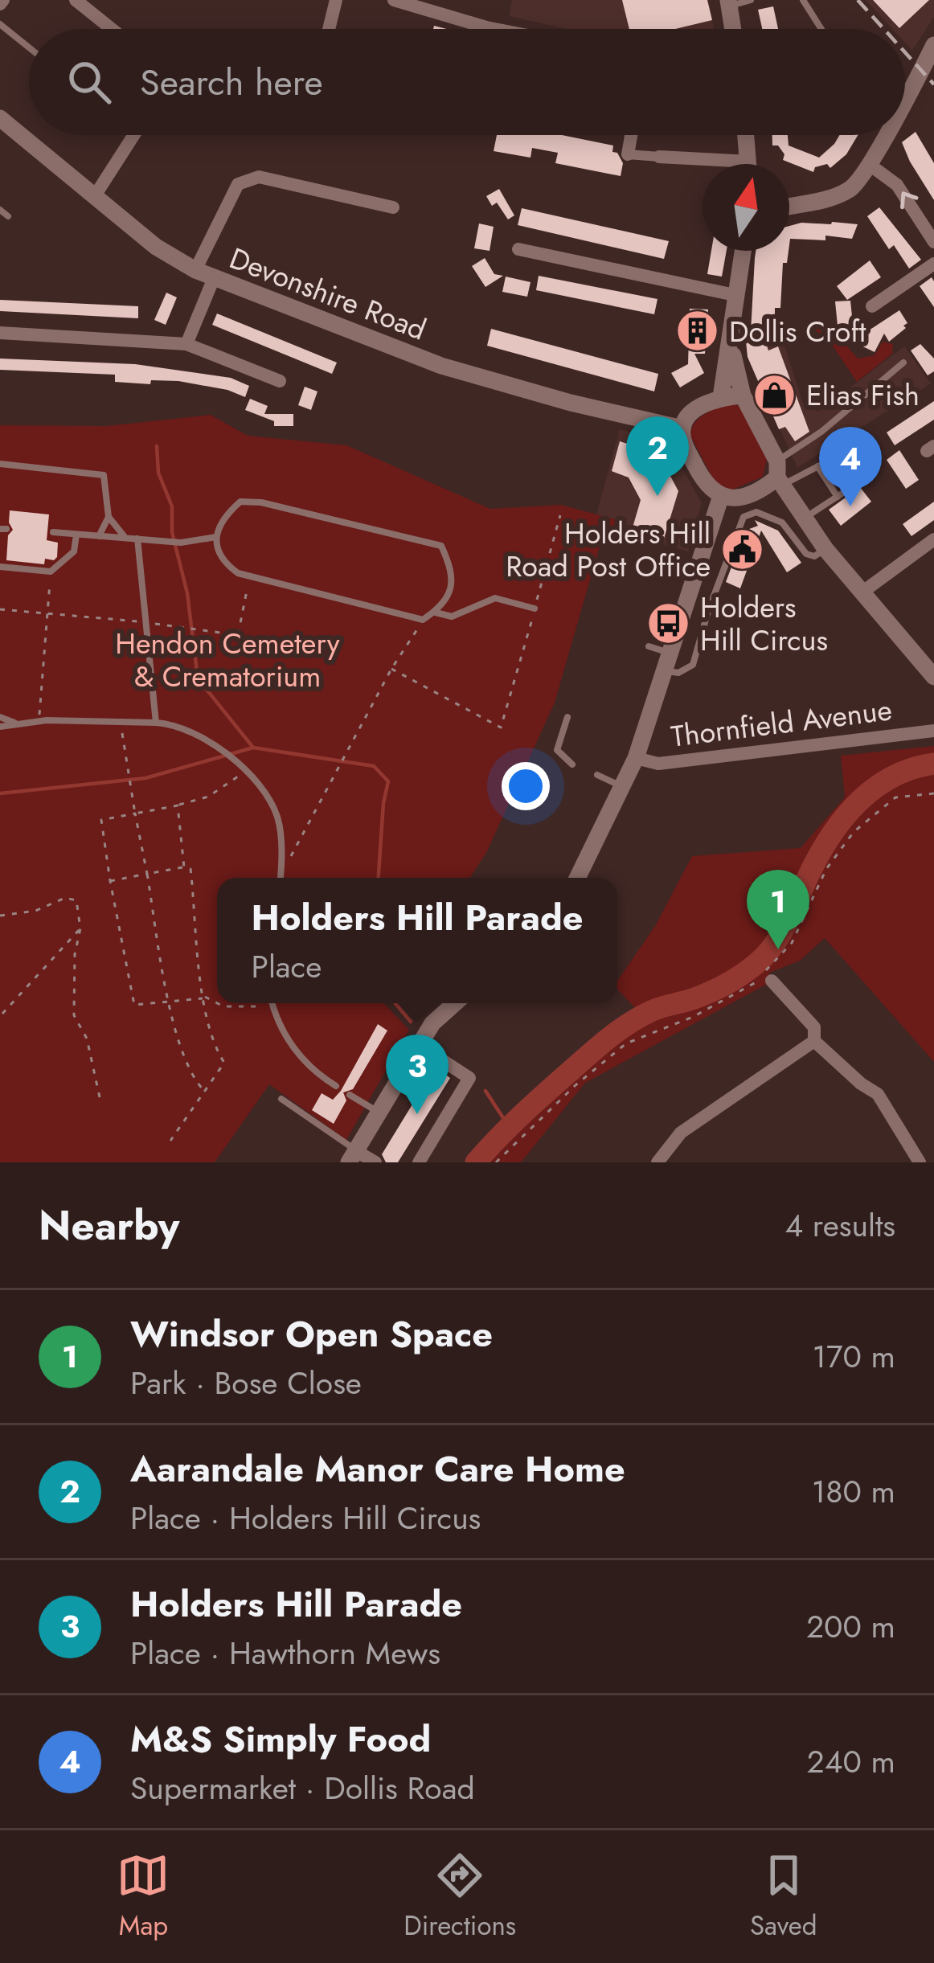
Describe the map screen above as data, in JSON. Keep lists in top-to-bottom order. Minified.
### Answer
{"streets":{"main road":["Devonshire Road"],"street":["Thornfield Avenue"]},"parks":["Hendon Cemetery & Crematorium"],"places":{"building":["Dollis Croft"],"shop":["Elias Fish"],"public building":["Holders Hill Road Post Office"],"bus stop":["Holders Hill Circus"]},"north":"top","page":{"search":"Search here","pins":["2","4","1","3"],"popup":["Holders Hill Parade","Place"],"heading":["Nearby","4 results"],"list":[{"mark":"1","name":"Windsor Open Space","note":"Park · Bose Close","value":"170 m"},{"mark":"2","name":"Aarandale Manor Care Home","note":"Place · Holders Hill Circus","value":"180 m"},{"mark":"3","name":"Holders Hill Parade","note":"Place · Hawthorn Mews","value":"200 m"},{"mark":"4","name":"M&S Simply Food","note":"Supermarket · Dollis Road","value":"240 m"}],"nav":["Map","Directions","Saved"]}}
